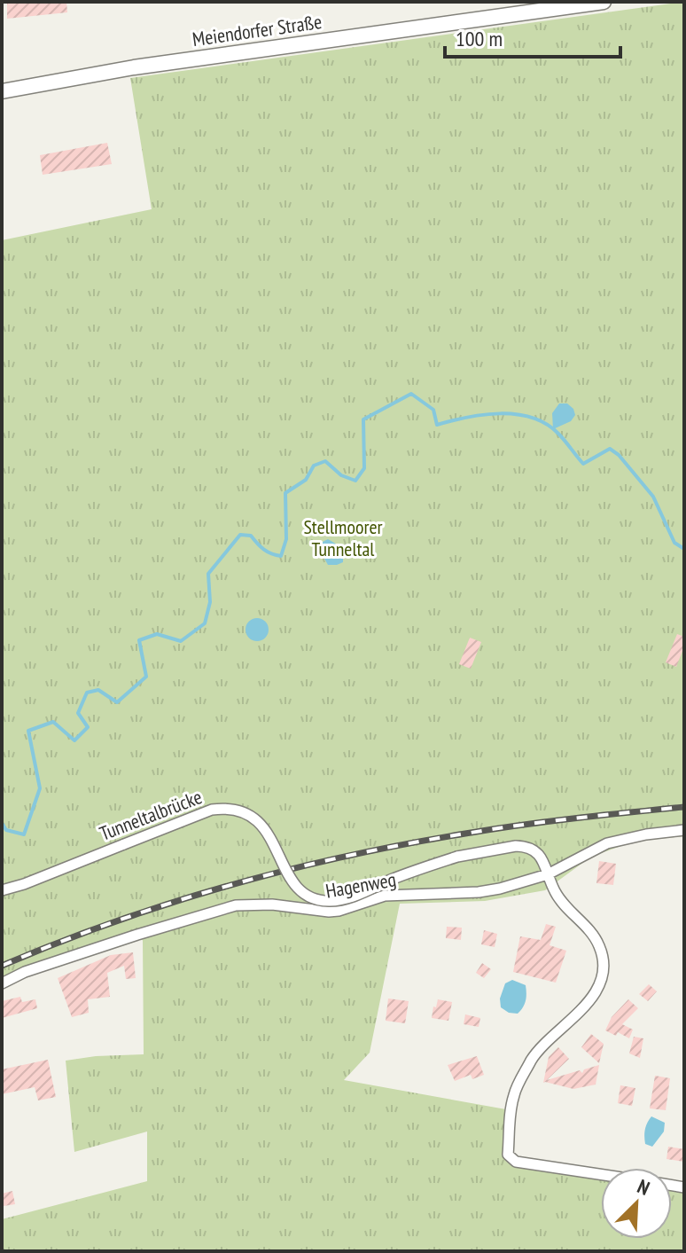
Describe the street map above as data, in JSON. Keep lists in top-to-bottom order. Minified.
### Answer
{"streets":{"main road":["Meiendorfer Straße"],"street":["Tunneltalbrücke","Hagenweg"]},"crossings":[["Tunneltalbrücke","Hagenweg"]],"parks":["Stellmoorer Tunneltal"],"scale_bar":"100 m","north":"top right"}
